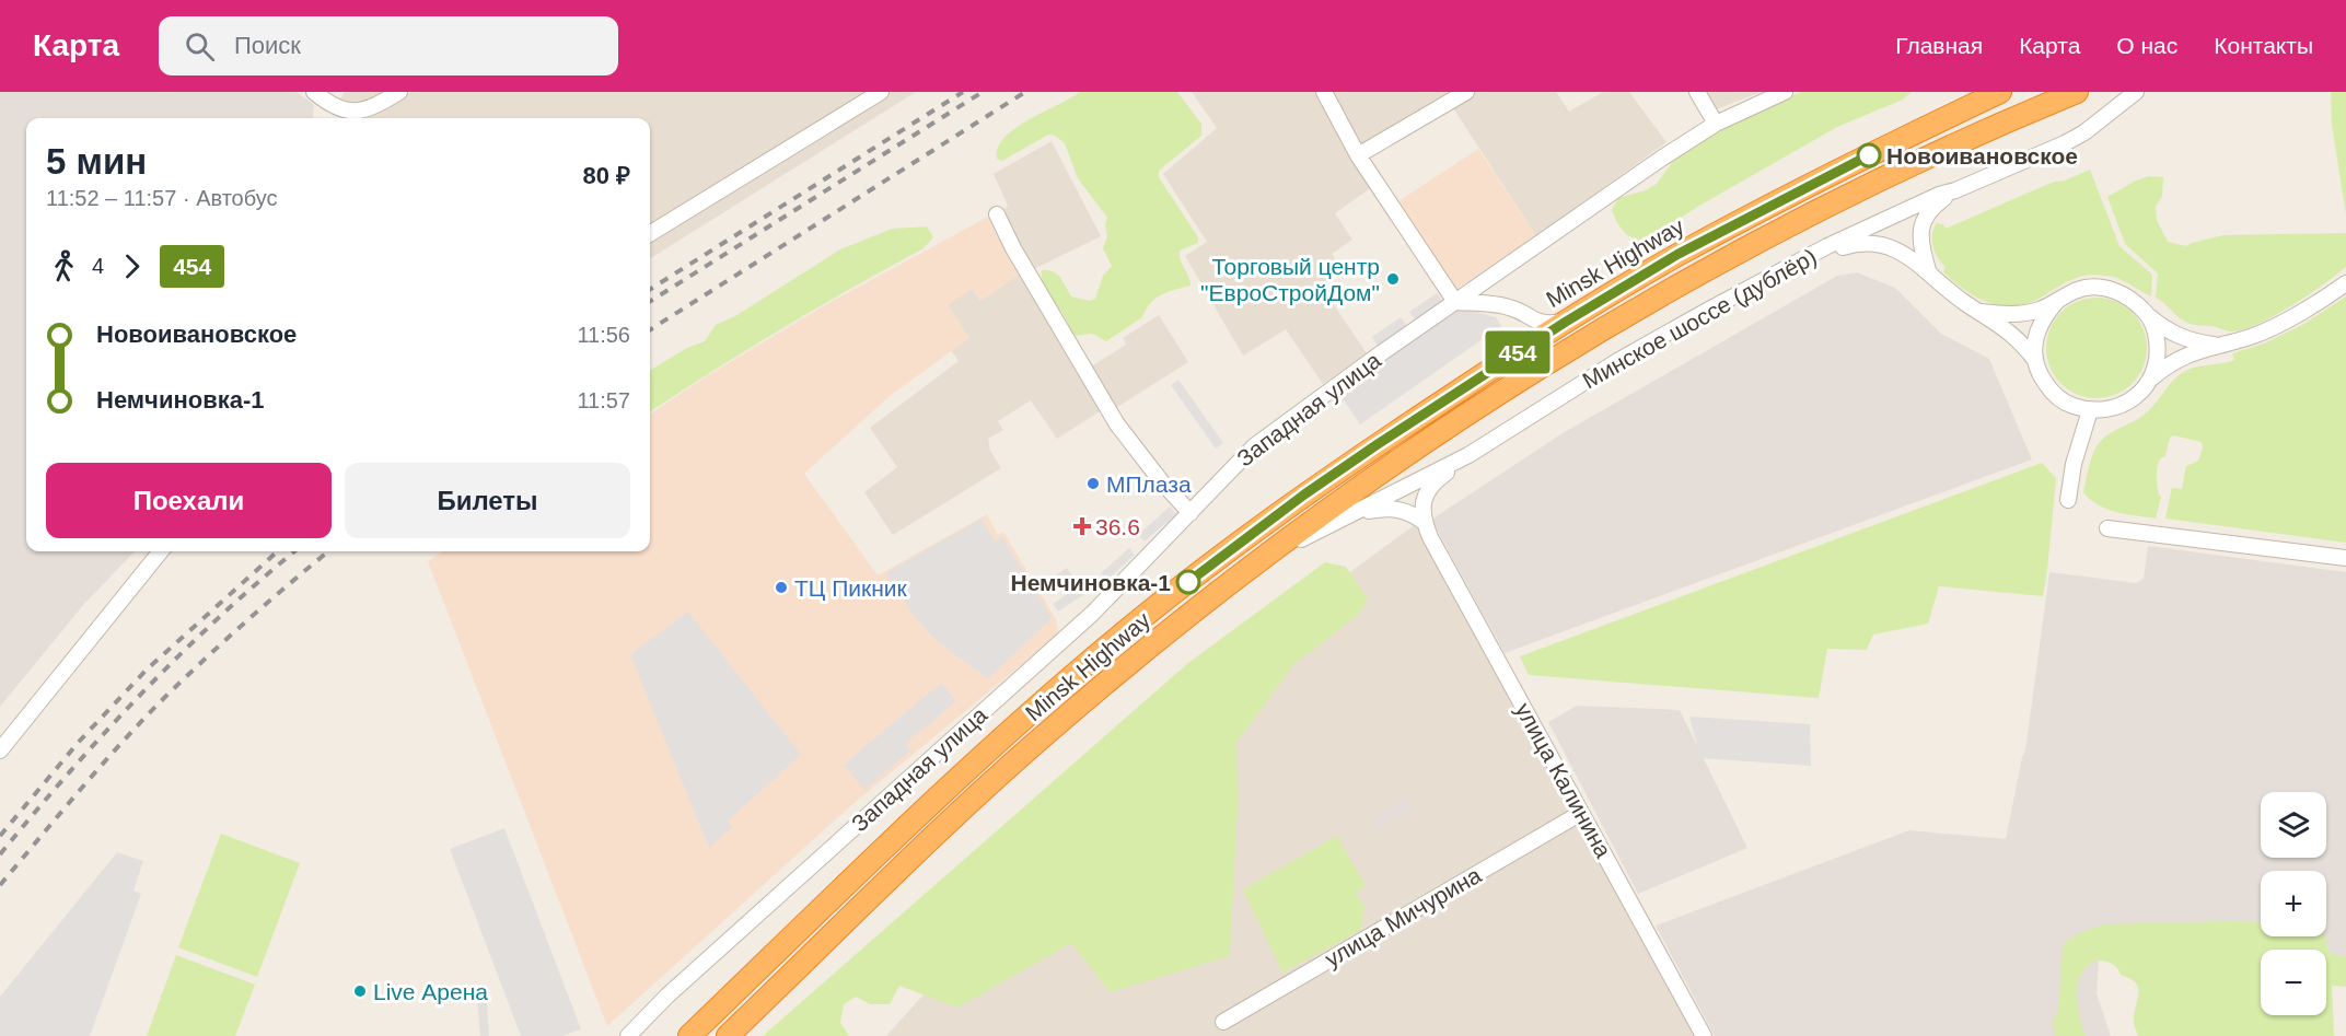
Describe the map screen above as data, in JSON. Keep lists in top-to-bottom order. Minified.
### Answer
{"streets":{"highway":["Minsk Highway"],"street":["Минское шоссе (дублёр)","Западная улица","улица Калинина","улица Мичурина"]},"crossings":[["Minsk Highway","Минское шоссе (дублёр)"],["улица Калинина","улица Мичурина"]],"places":{"other":["Новоивановское","Торговый центр \"ЕвроСтройДом\"","МПлаза","Немчиновка-1","ТЦ Пикник","Live Арена"],"health":["36.6"]},"lines":["bus line 454"],"page":{"header":"Карта","search":"Поиск","nav":["Главная","Карта","О нас","Контакты"],"on_map":"454","heading":["5 мин","11:52 – 11:57 · Автобус","80 ₽"],"legs":["4","454"],"list":[{"name":"Новоивановское","value":"11:56"},{"name":"Немчиновка-1","value":"11:57"}],"buttons":["Поехали","Билеты"],"map_buttons":["+","−"]}}
